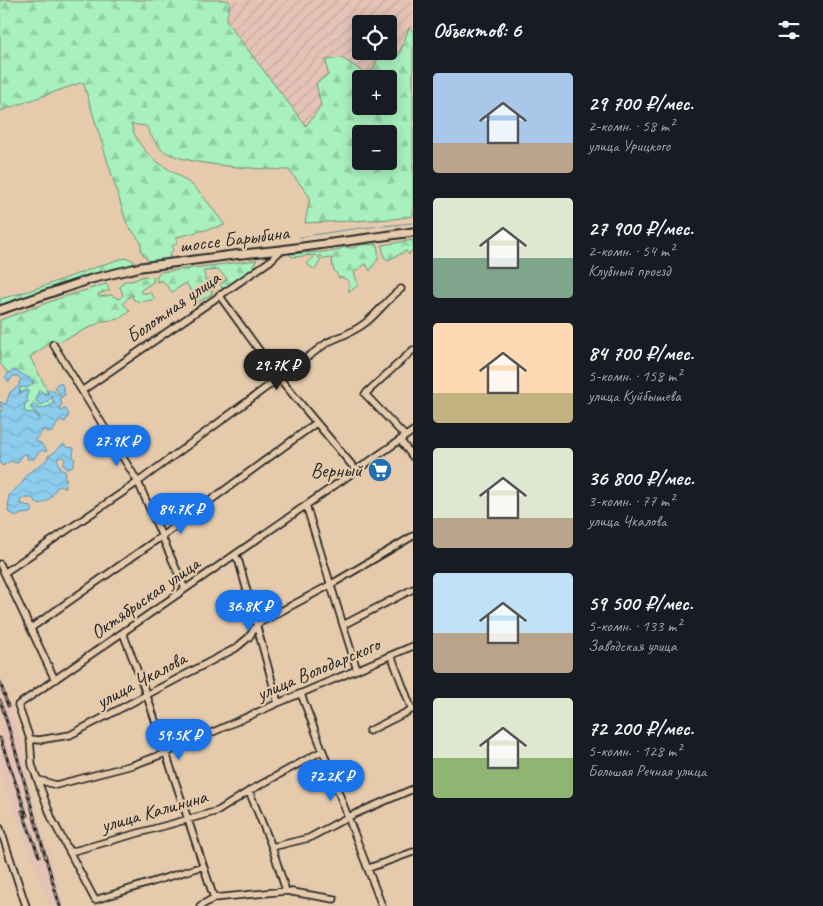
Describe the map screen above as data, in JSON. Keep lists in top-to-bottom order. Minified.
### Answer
{"streets":{"main road":["шоссе Барыбина"],"street":["Болотная улица","Октябрьская улица","улица Володарского","улица Чкалова","улица Калинина"]},"crossings":[["шоссе Барыбина","Болотная улица"],["Октябрьская улица","улица Чкалова"]],"places":{"supermarket":["Верный"]},"page":{"heading":"Объектов: 6","map_buttons":["+","−"],"list":[{"name":"29 700 ₽/мес.","note":"2-комн. · 58 m² · улица Урицкого"},{"name":"27 900 ₽/мес.","note":"2-комн. · 54 m² · Клубный проезд"},{"name":"84 700 ₽/мес.","note":"5-комн. · 158 m² · улица Куйбышева"},{"name":"36 800 ₽/мес.","note":"3-комн. · 77 m² · улица Чкалова"},{"name":"59 500 ₽/мес.","note":"5-комн. · 133 m² · Заводская улица"},{"name":"72 200 ₽/мес.","note":"5-комн. · 128 m² · Большая Речная улица"}],"price":["29.7K ₽","27.9K ₽","84.7K ₽","36.8K ₽","59.5K ₽","72.2K ₽"]}}
